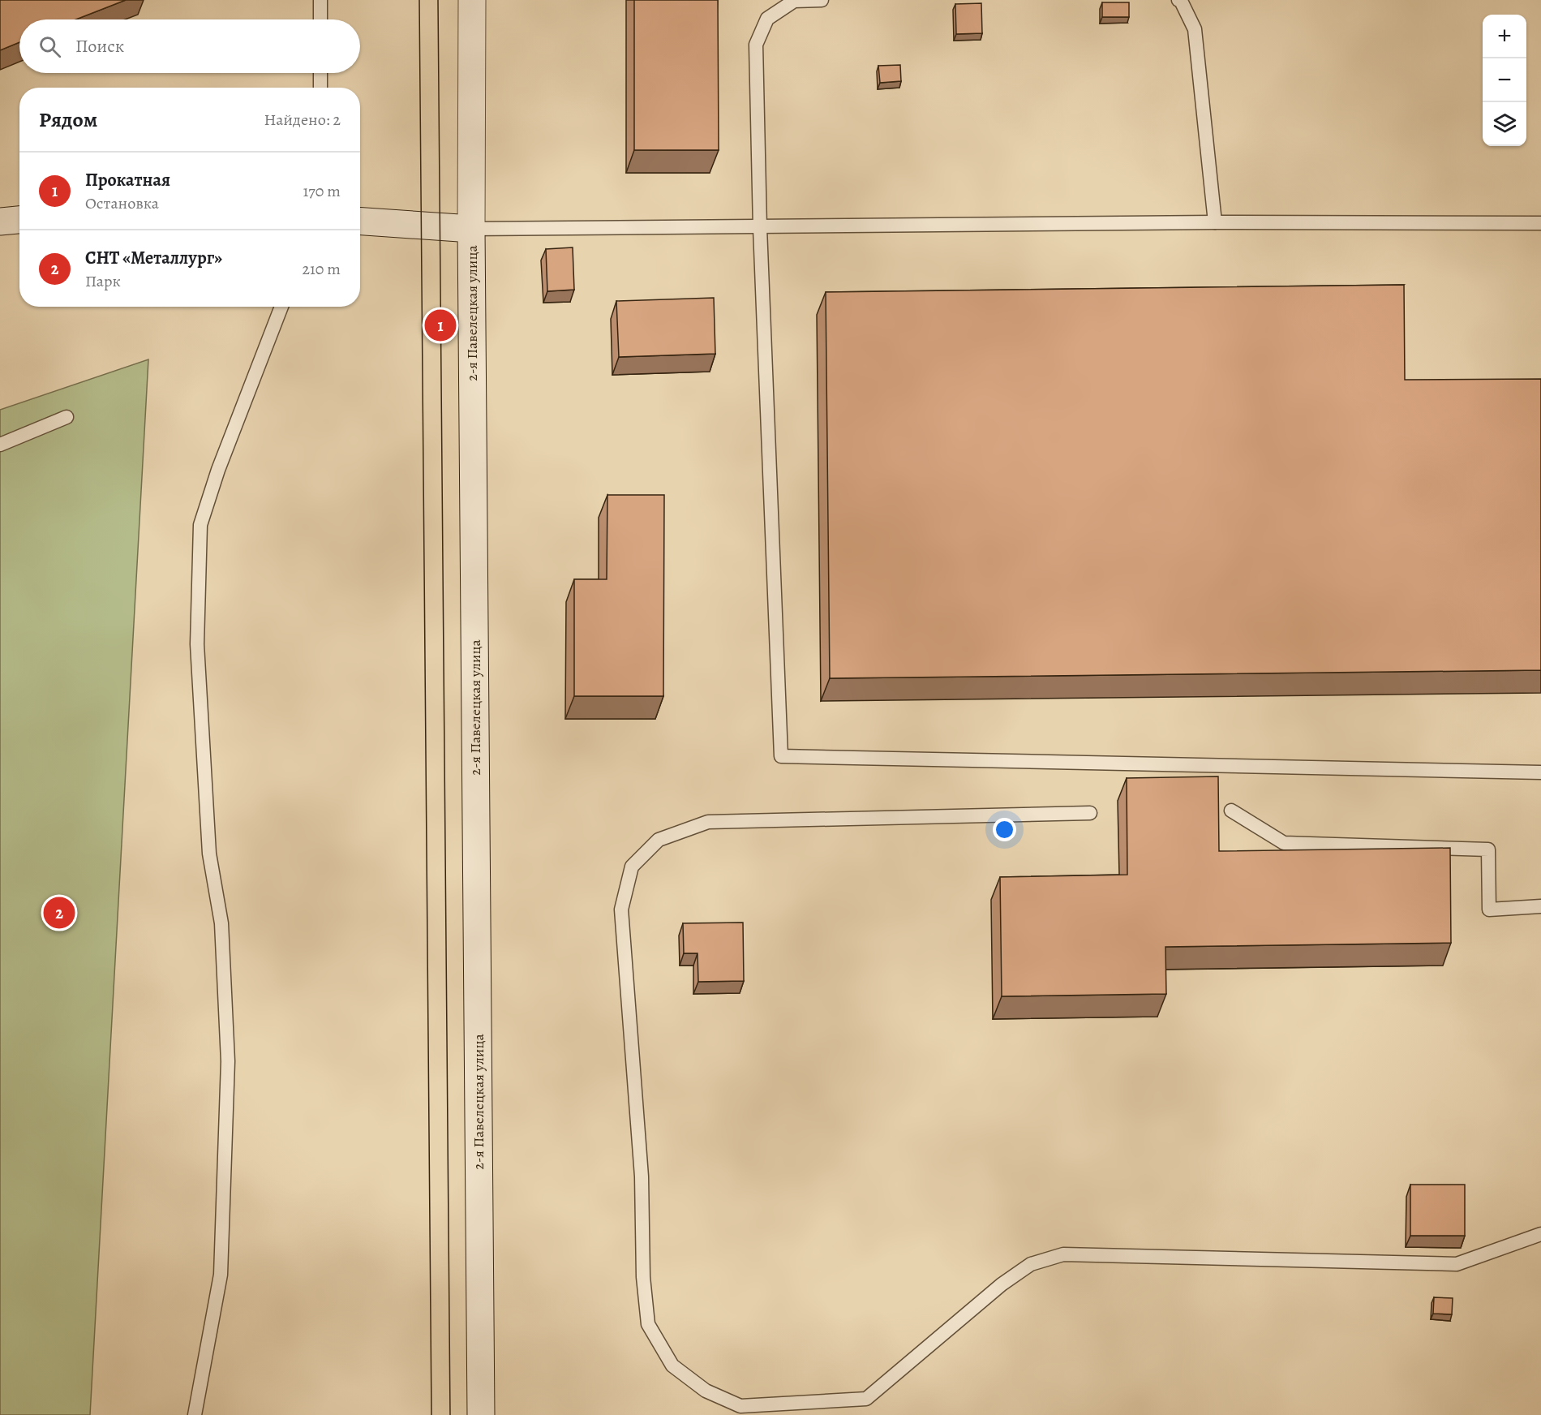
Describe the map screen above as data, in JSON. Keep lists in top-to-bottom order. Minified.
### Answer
{"streets":{"main road":["2-я Павелецкая улица"]},"page":{"map_buttons":["+","−"],"search":"Поиск","heading":["Рядом","Найдено: 2"],"list":[{"mark":"1","name":"Прокатная","note":"Остановка","value":"170 m"},{"mark":"2","name":"СНТ «Металлург»","note":"Парк","value":"210 m"}],"pins":["1","2"]}}
